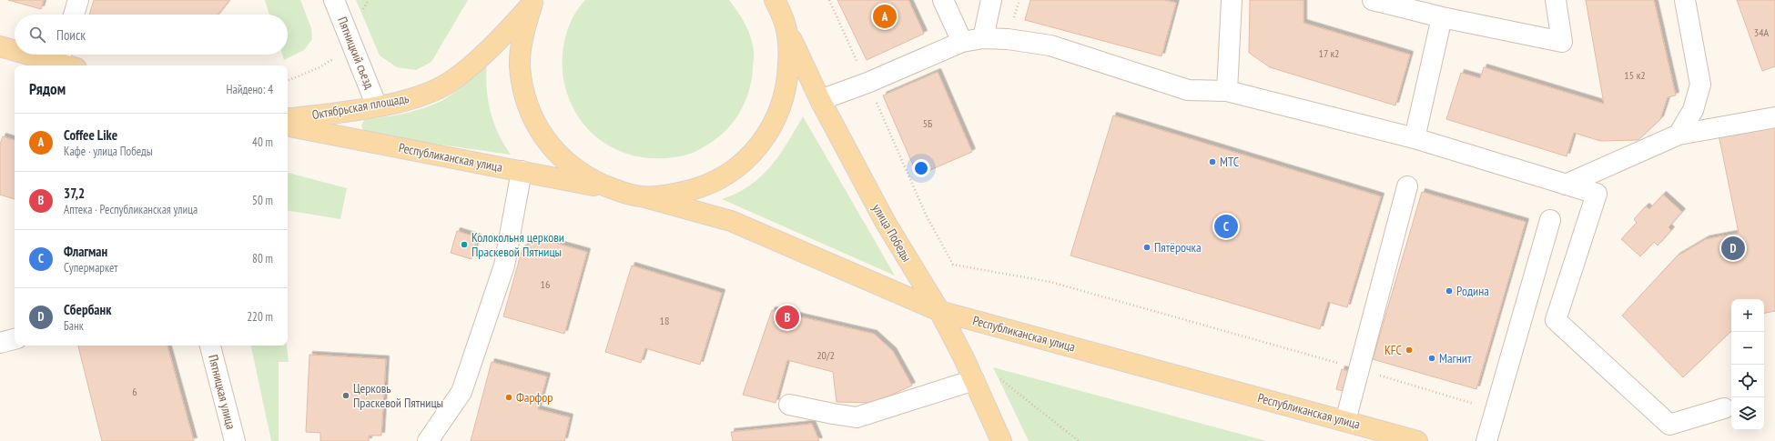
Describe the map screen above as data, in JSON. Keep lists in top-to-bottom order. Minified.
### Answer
{"streets":{"main road":["Октябрьская площадь","Республиканская улица","улица Победы"],"street":["Пятницкий съезд","Пятницкая улица"]},"crossings":[["Пятницкий съезд","Октябрьская площадь"],["Октябрьская площадь","Республиканская улица"],["Октябрьская площадь","улица Победы"],["Республиканская улица","улица Победы"]],"places":["МТС","Колокольня церкови Праскевой Пятницы","Пятёрочка","Родина","KFC","Магнит","Церковь Праскевой Пятницы","Фарфор"],"house_numbers":["34А","17 к2","15 к2","5Б","16","18","20/2","6"],"page":{"pins":["A","C","D","B"],"search":"Поиск","heading":["Рядом","Найдено: 4"],"list":[{"mark":"A","name":"Coffee Like","note":"Кафе · улица Победы","value":"40 m"},{"mark":"B","name":"37,2","note":"Аптека · Республиканская улица","value":"50 m"},{"mark":"C","name":"Флагман","note":"Супермаркет","value":"80 m"},{"mark":"D","name":"Сбербанк","note":"Банк","value":"220 m"}],"map_buttons":["+","−"]}}
